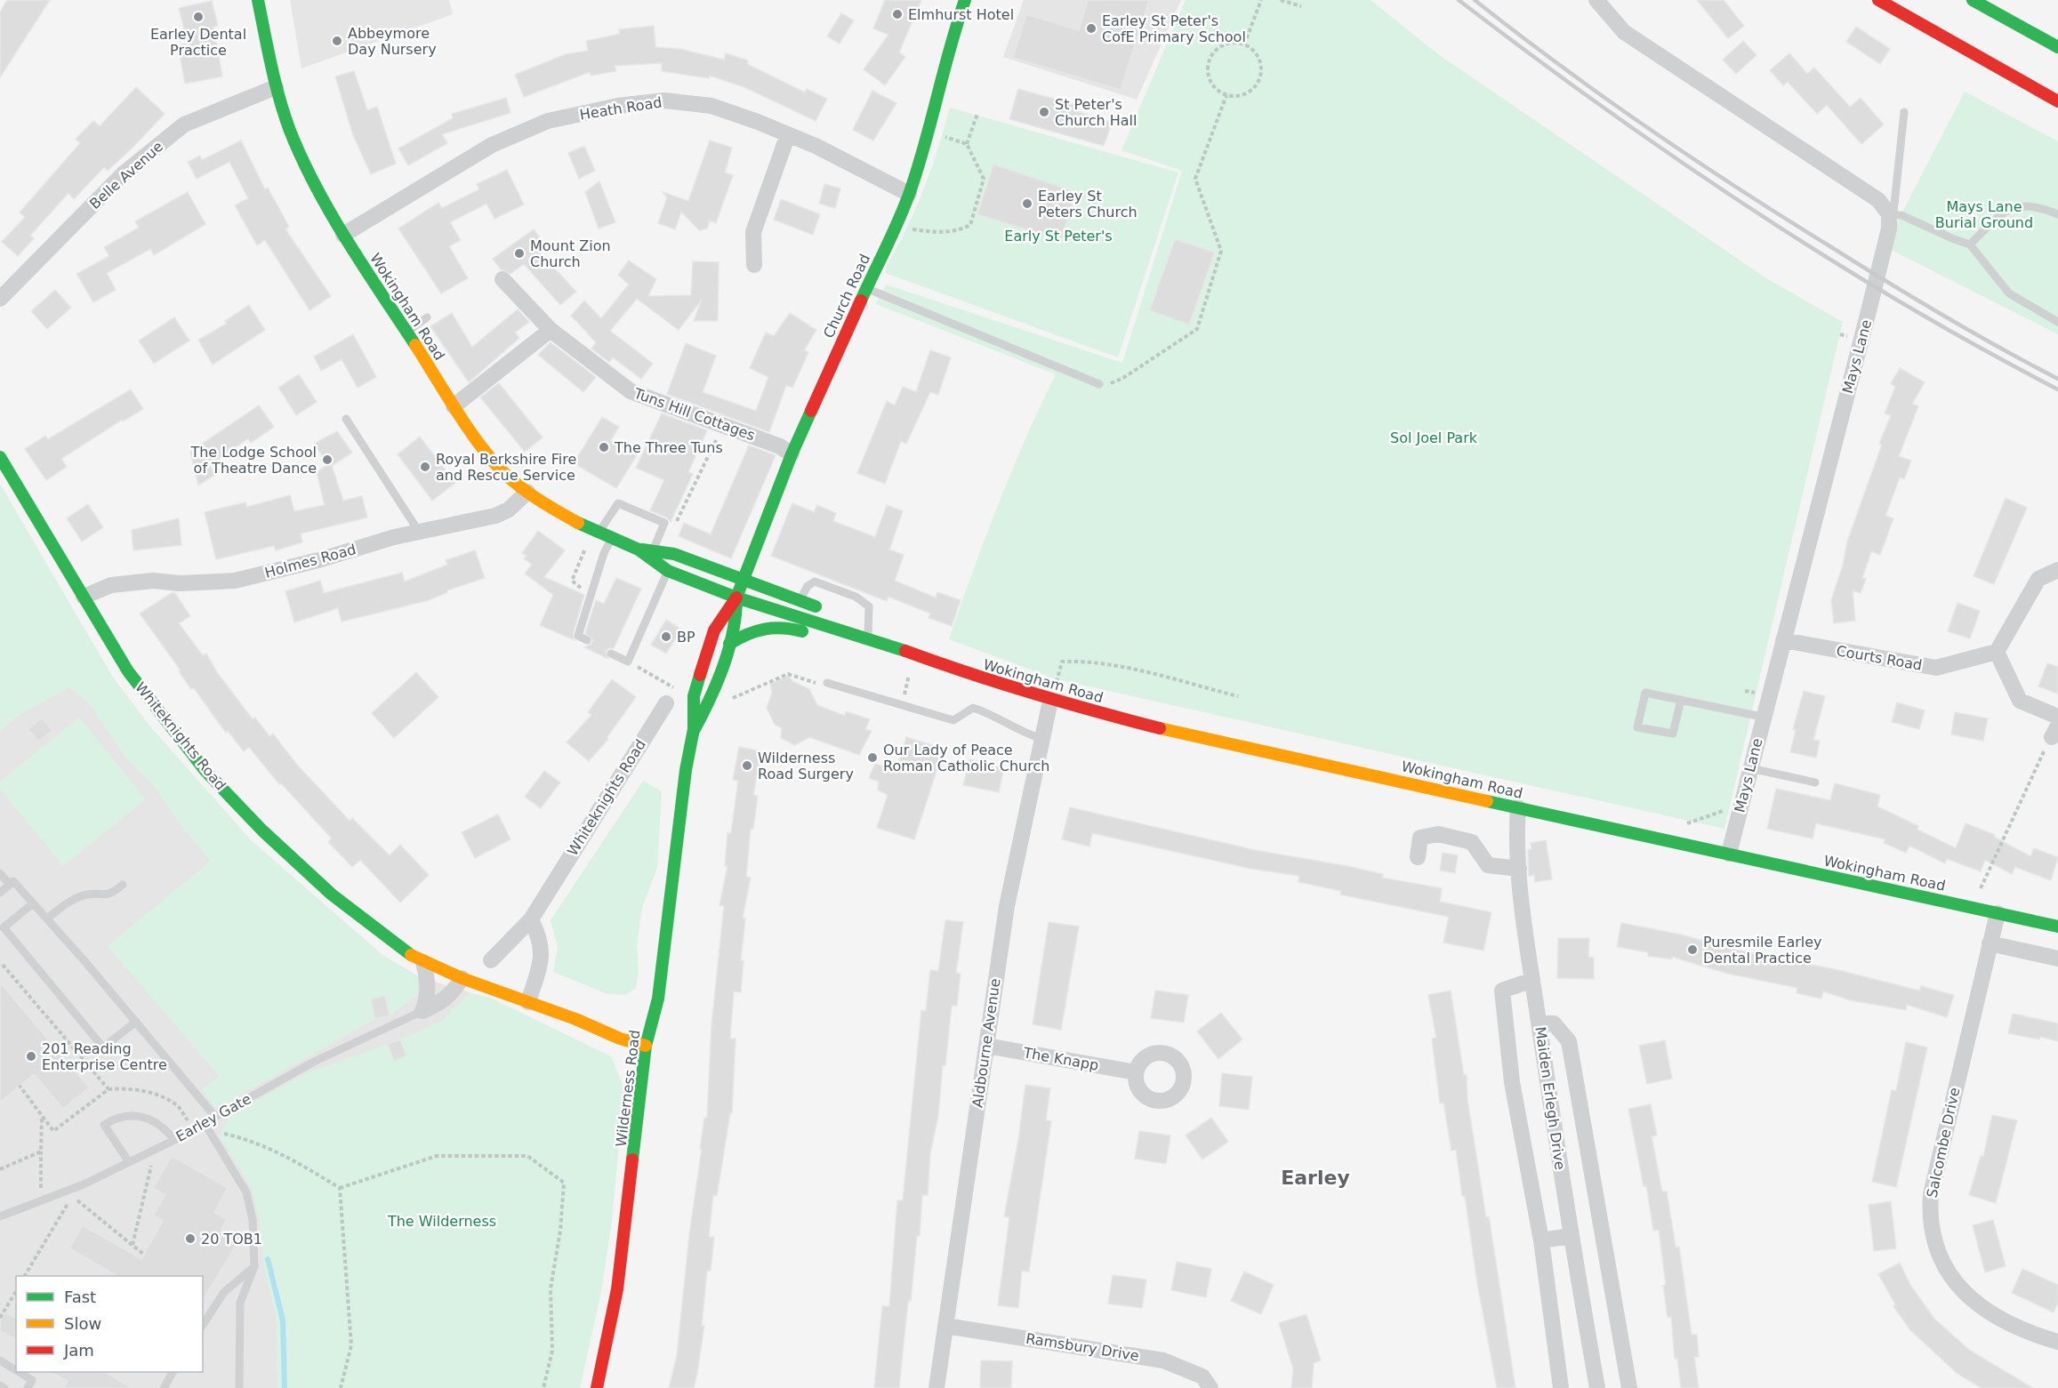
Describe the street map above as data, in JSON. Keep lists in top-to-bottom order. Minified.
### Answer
{"streets":{"main road":["Church Road","Wokingham Road","Whiteknights Road","Wilderness Road"],"street":["Heath Road","Belle Avenue","Mays Lane","Tuns Hill Cottages","Holmes Road","Courts Road","Aldbourne Avenue","The Knapp","Maiden Erlegh Drive","Salcombe Drive","Ramsbury Drive"],"lane":["Earley Gate"]},"crossings":[["Heath Road","Church Road"],["Heath Road","Wokingham Road"],["Belle Avenue","Wokingham Road"],["Church Road","Wokingham Road"],["Church Road","Tuns Hill Cottages"],["Church Road","Wilderness Road"],["Wokingham Road","Mays Lane"],["Wokingham Road","Holmes Road"],["Wokingham Road","Aldbourne Avenue"],["Wokingham Road","Wilderness Road"],["Wokingham Road","Maiden Erlegh Drive"],["Wokingham Road","Salcombe Drive"],["Mays Lane","Courts Road"],["Holmes Road","Whiteknights Road"],["Whiteknights Road","Wilderness Road"],["Aldbourne Avenue","The Knapp"],["Aldbourne Avenue","Ramsbury Drive"]],"districts":["Earley"],"parks":["Mays Lane Burial Ground","Early St Peter's","Sol Joel Park","The Wilderness"],"places":["Elmhurst Hotel","Earley Dental Practice","Earley St Peter's CofE Primary School","Abbeymore Day Nursery","St Peter's Church Hall","Earley St Peters Church","Mount Zion Church","The Three Tuns","The Lodge School of Theatre Dance","Royal Berkshire Fire and Rescue Service","BP","Our Lady of Peace Roman Catholic Church","Wilderness Road Surgery","Puresmile Earley Dental Practice","201 Reading Enterprise Centre","20 TOB1"],"legend":["Fast","Slow","Jam"]}
